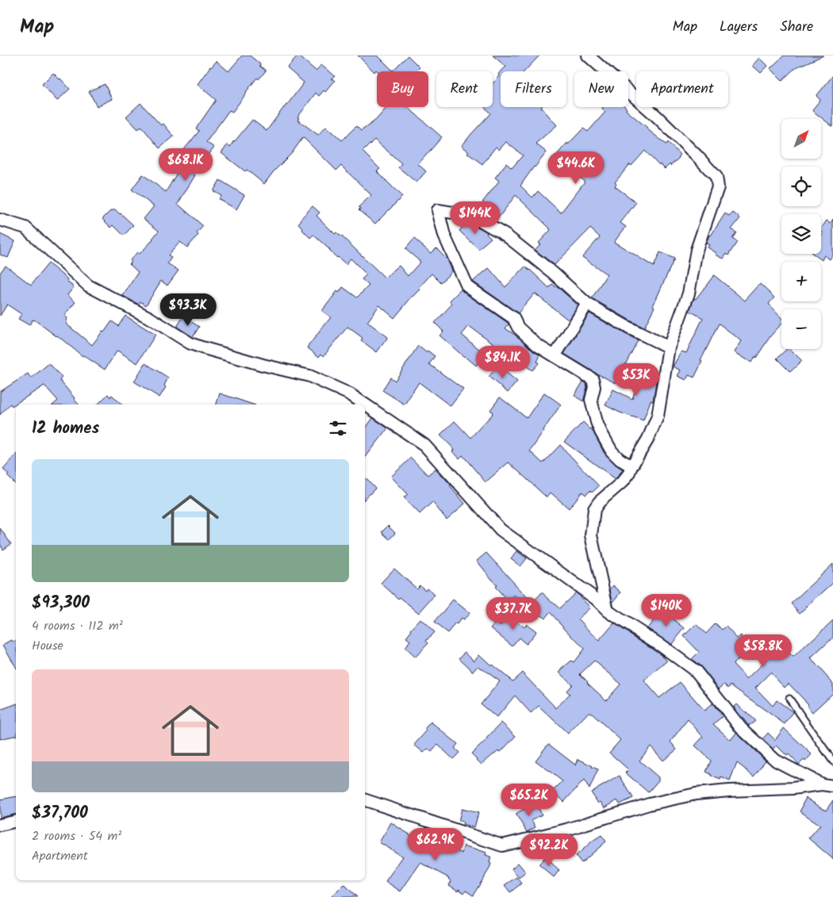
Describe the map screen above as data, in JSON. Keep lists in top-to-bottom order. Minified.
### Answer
{"north":"top right","page":{"header":"Map","nav":["Map","Layers","Share"],"chip":["Buy","Rent","Filters","New","Apartment"],"map_buttons":["+","−"],"price":["$68.1K","$44.6K","$144K","$93.3K","$84.1K","$53K","$140K","$37.7K","$58.8K","$65.2K","$62.9K","$92.2K"],"heading":"12 homes","list":[{"name":"$93,300","note":"4 rooms · 112 m² · House"},{"name":"$37,700","note":"2 rooms · 54 m² · Apartment"}]}}
